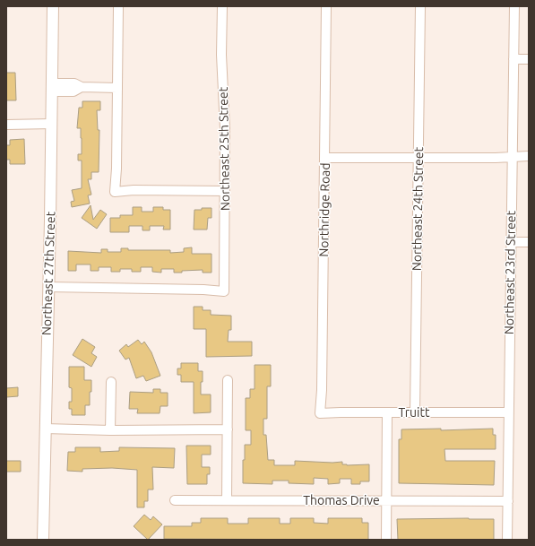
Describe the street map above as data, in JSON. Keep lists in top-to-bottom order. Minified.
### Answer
{"streets":{"street":["Northeast 25th Street","Northeast 24th Street","Northridge Road","Northeast 23rd Street","Northeast 27th Street","Truitt","Thomas Drive"]},"crossings":[["Northeast 25th Street","Northeast 27th Street"],["Northeast 24th Street","Truitt"],["Northridge Road","Truitt"],["Northeast 23rd Street","Truitt"],["Northeast 23rd Street","Thomas Drive"]]}
